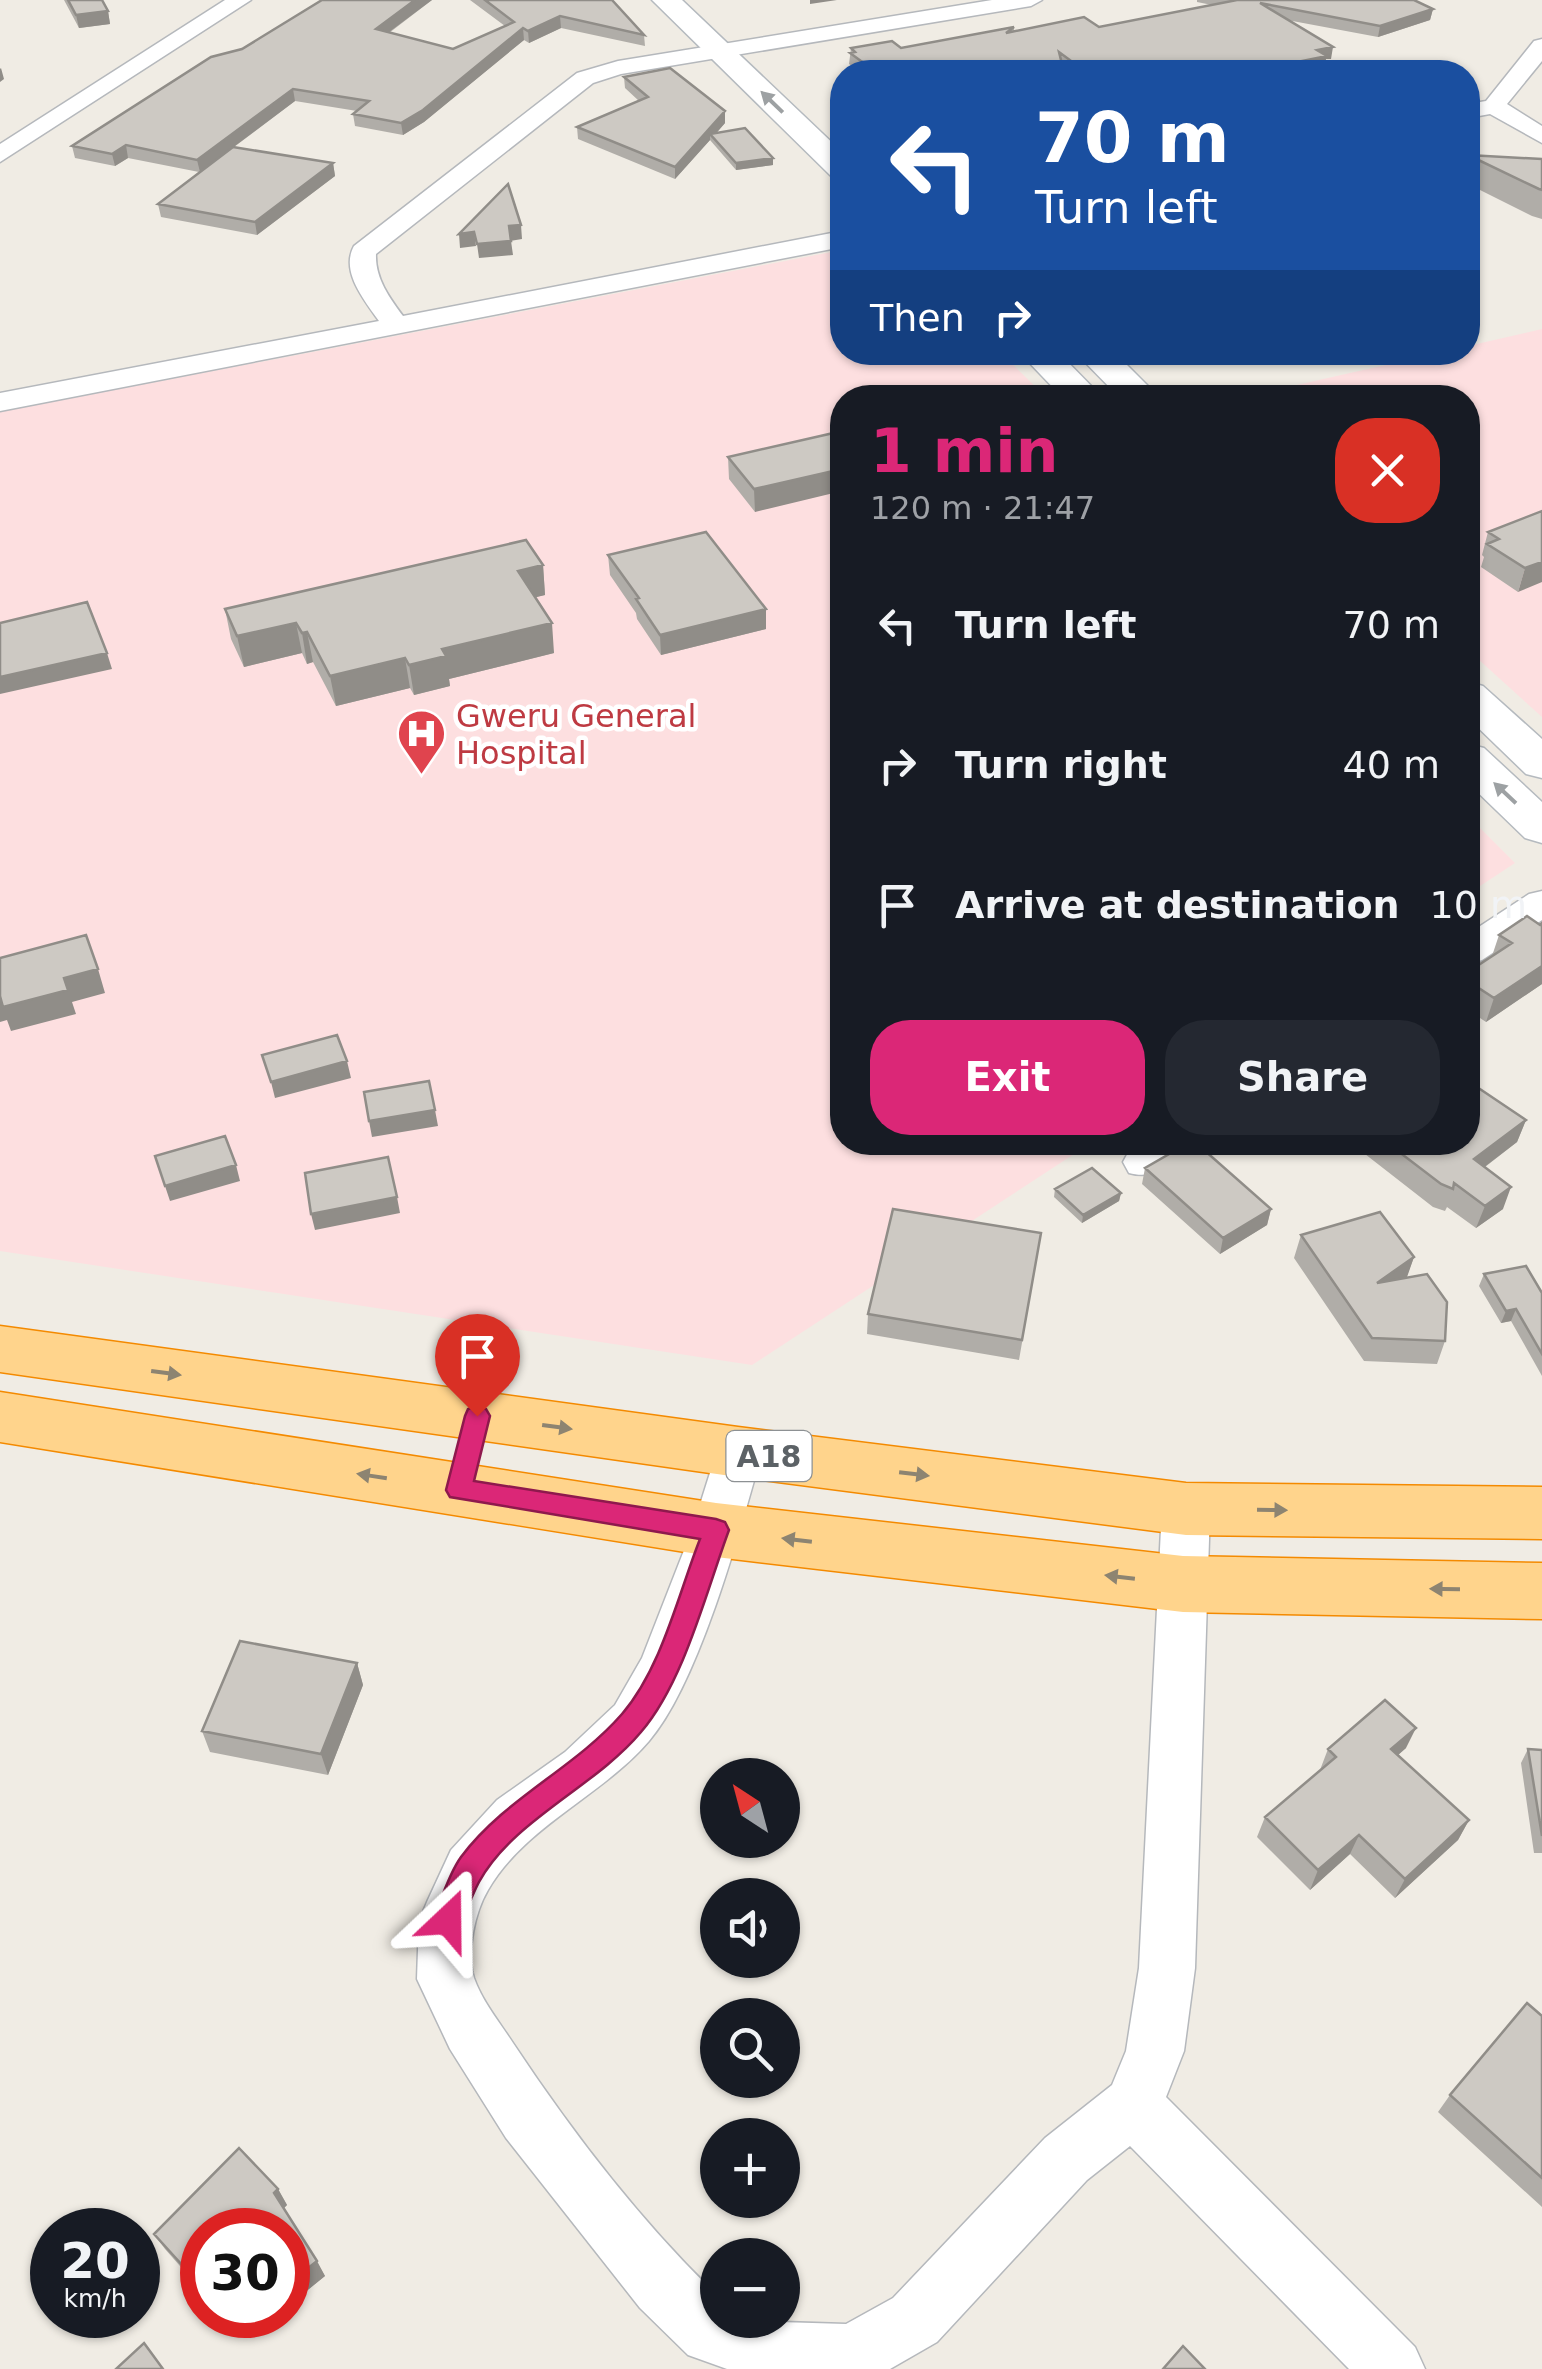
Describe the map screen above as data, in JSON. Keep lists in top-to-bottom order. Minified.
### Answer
{"streets":{"highway":["A18"]},"places":{"hospital":["Gweru General Hospital"]},"north":"top left","page":{"turn":["70 m","Turn left"],"then":"Then","heading":["1 min","120 m · 21:47"],"list":[{"name":"Turn left","value":"70 m"},{"name":"Turn right","value":"40 m"},{"name":"Arrive at destination","value":"10 m"}],"buttons":["Exit","Share"],"map_buttons":["+","−"],"speed":"20 km/h","limit":"30"}}
